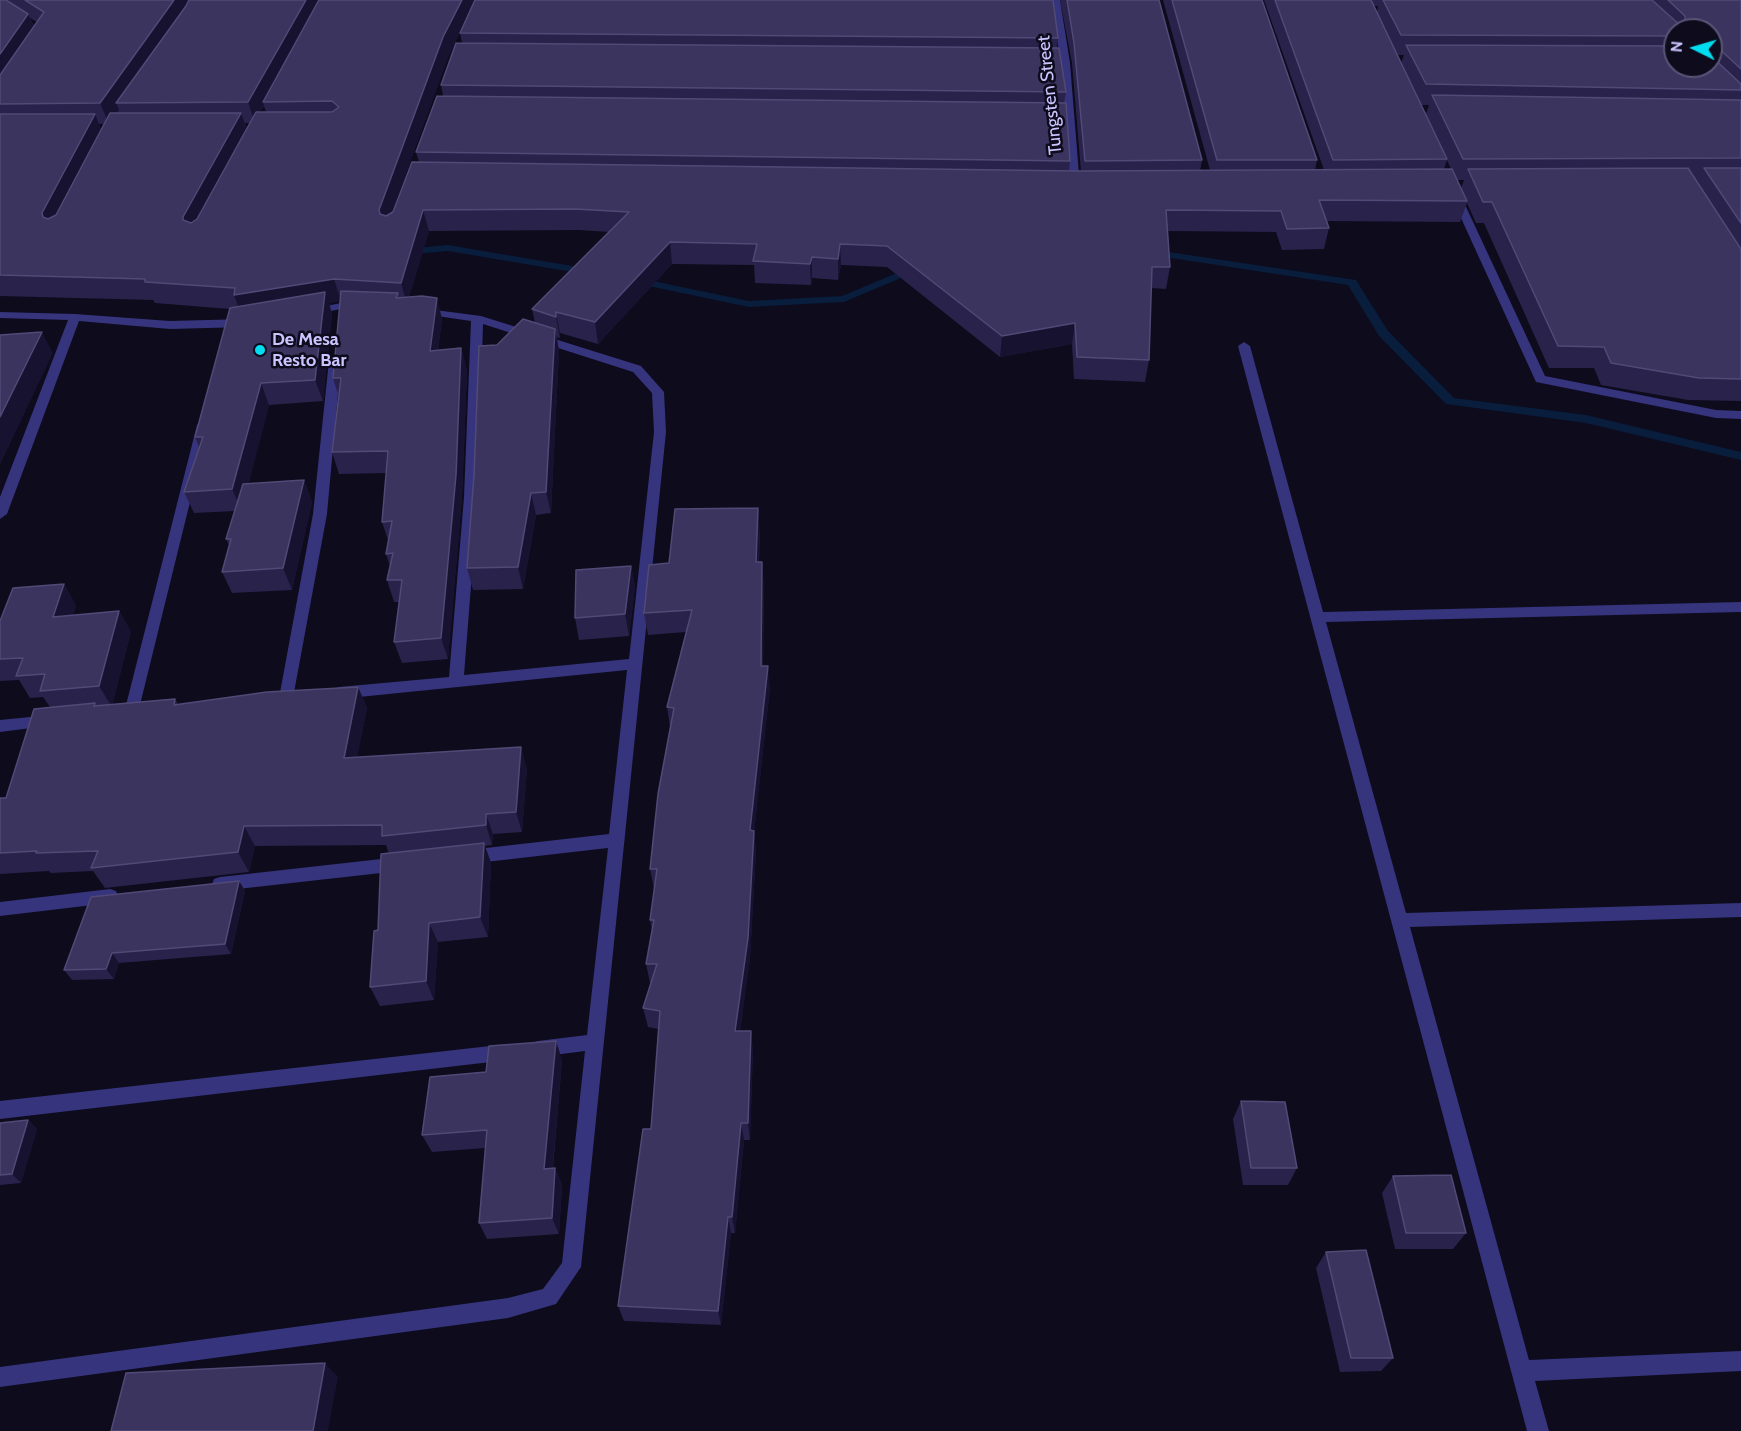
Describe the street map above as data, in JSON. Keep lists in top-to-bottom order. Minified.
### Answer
{"streets":{"street":["Tungsten Street"]},"places":["De Mesa Resto Bar"],"north":"left"}
